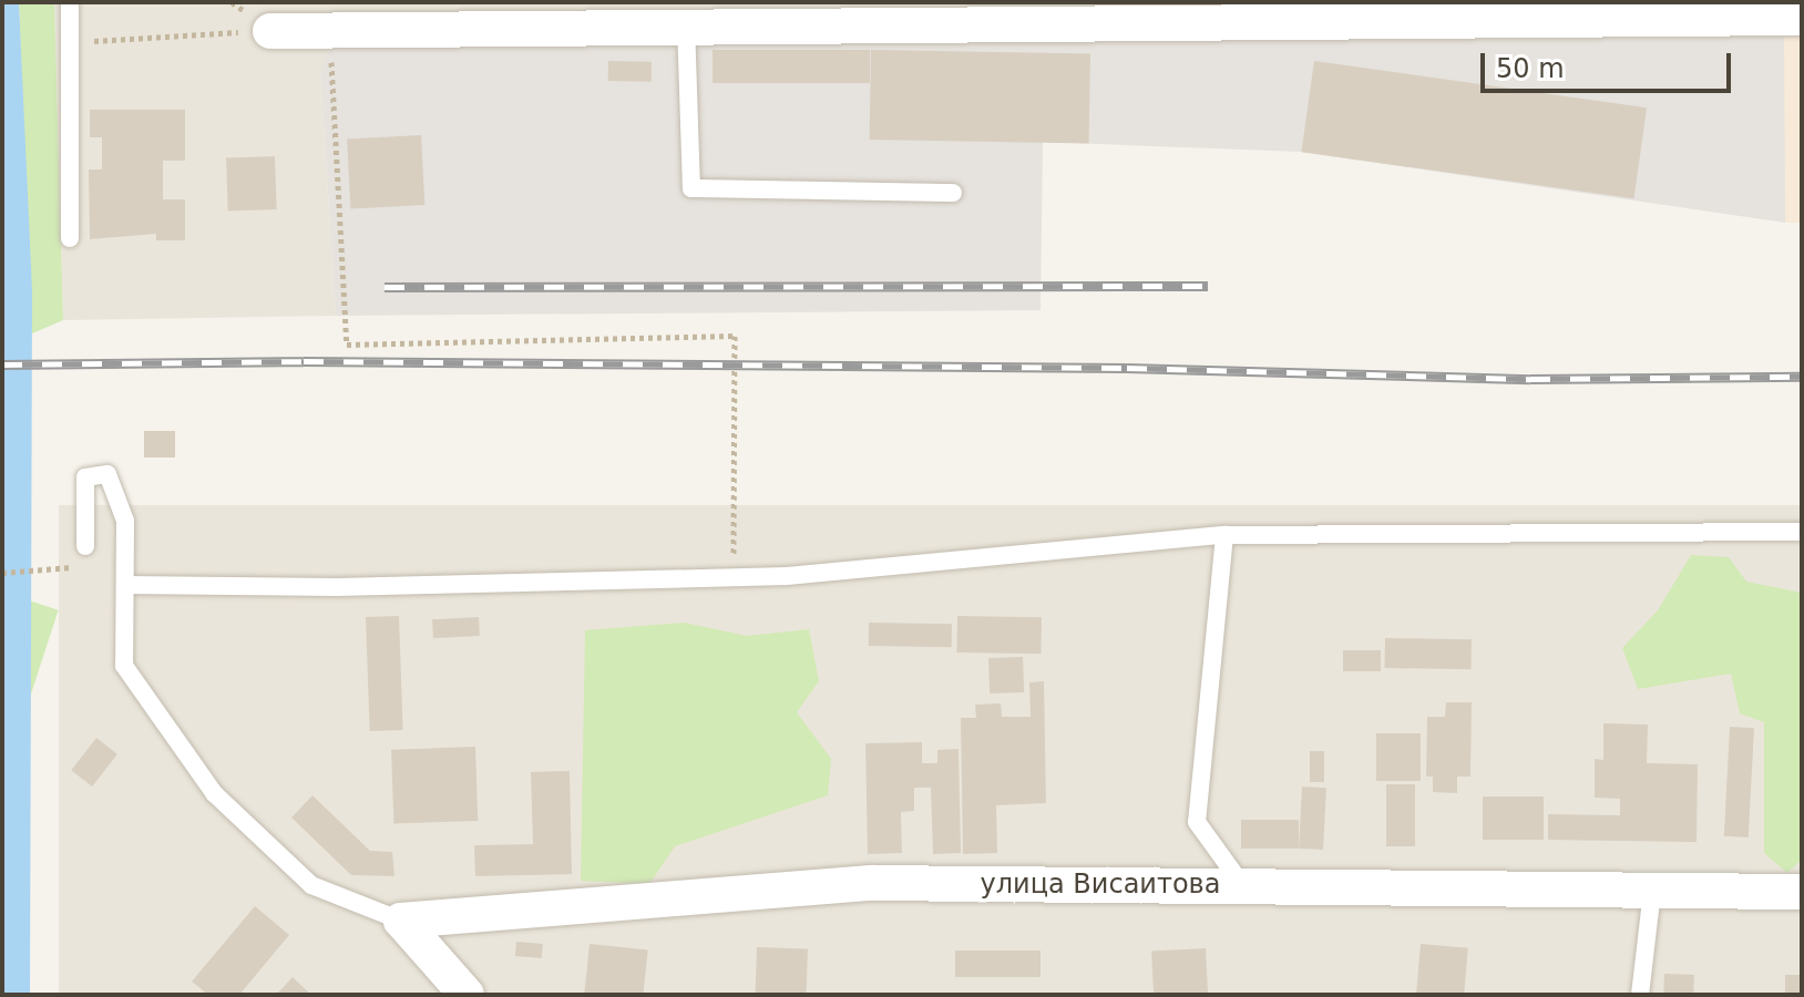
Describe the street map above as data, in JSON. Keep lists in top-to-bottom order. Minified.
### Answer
{"streets":{"street":["улица Висаитова"]},"scale_bar":"50 m"}
